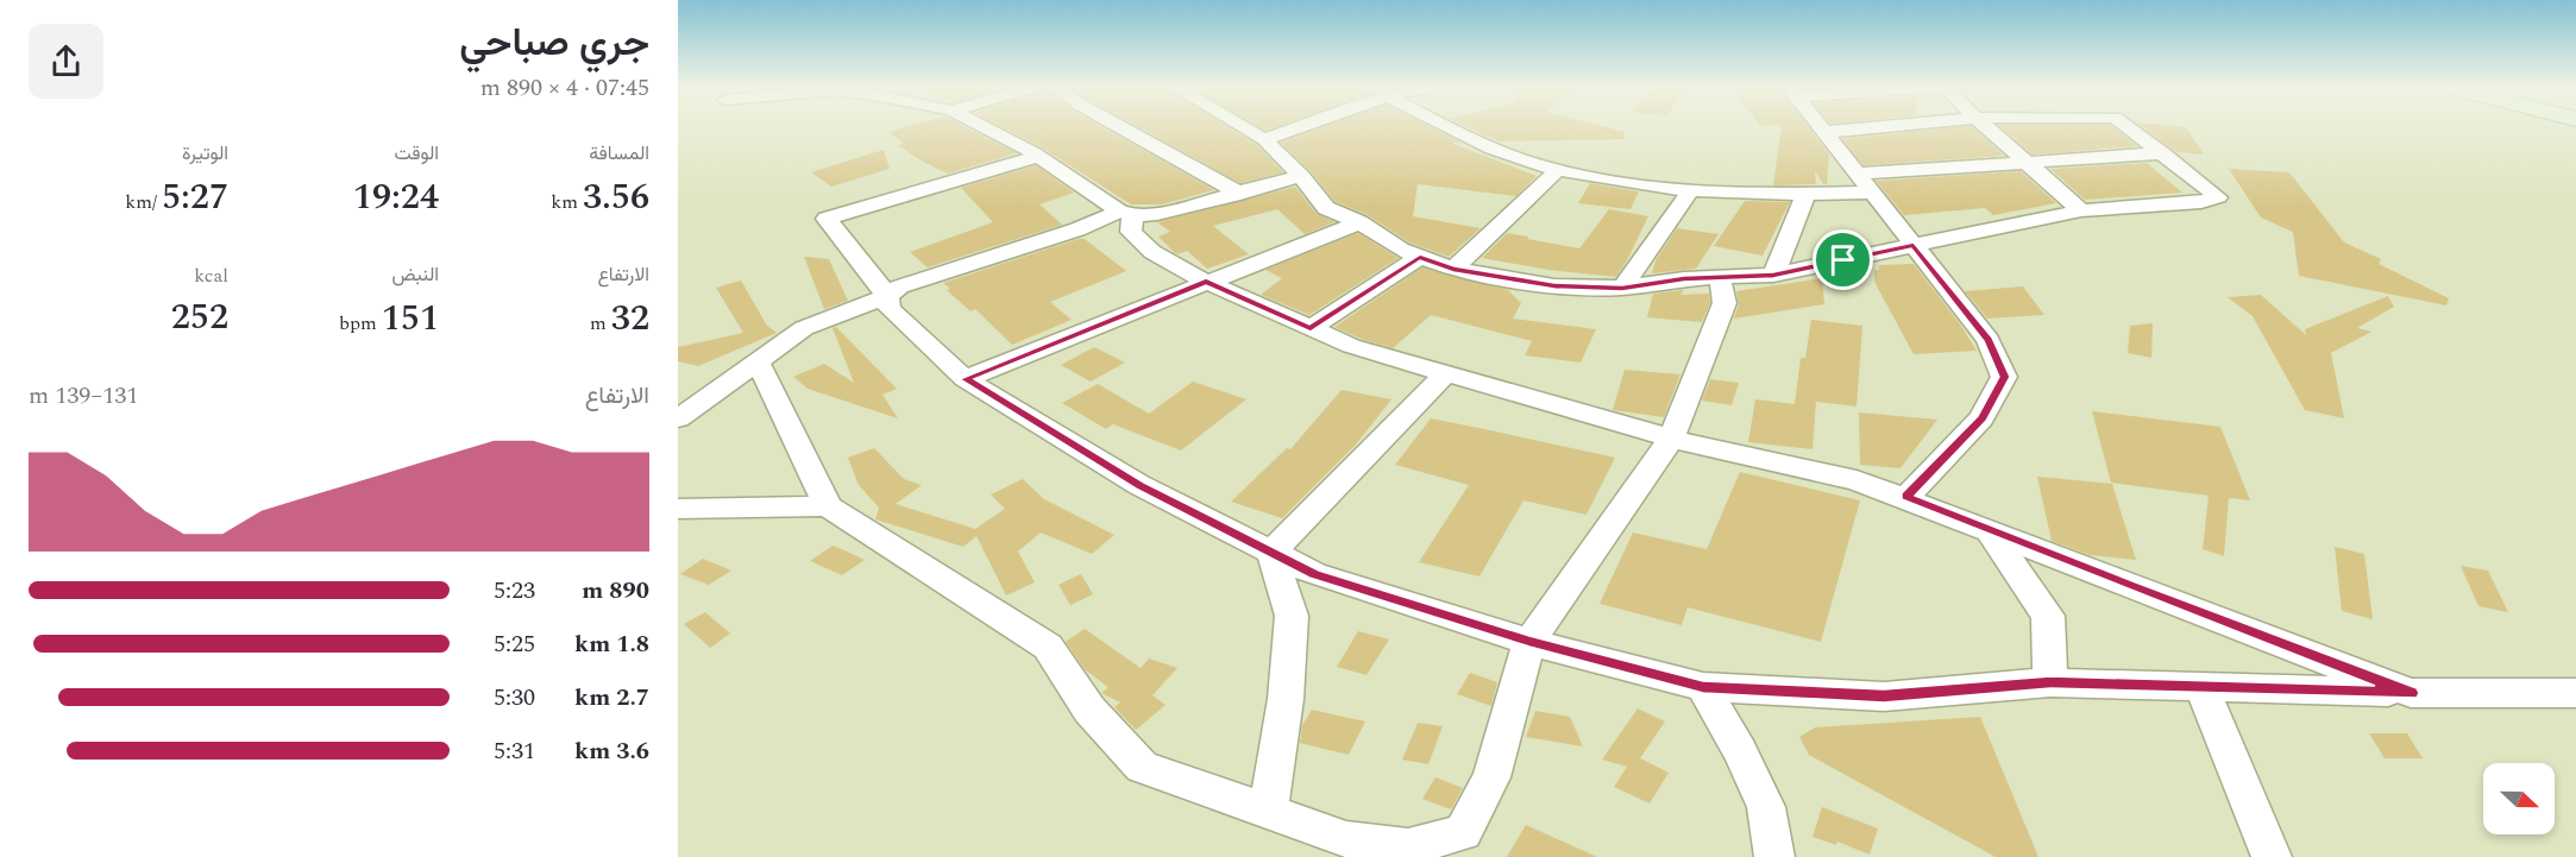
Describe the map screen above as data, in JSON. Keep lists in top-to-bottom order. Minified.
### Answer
{"north":"right","page":{"heading":["جري صباحي","07:45 · 4 × 890 m"],"stats":[["المسافة","3.56 km"],["الوقت","19:24"],["الوتيرة","5:27 /km"],["الارتفاع","32 m"],["النبض","151 bpm"],["kcal","252"]],"chart":["الارتفاع","131–139 m"],"list":[{"name":"890 m","note":"5:23"},{"name":"1.8 km","note":"5:25"},{"name":"2.7 km","note":"5:30"},{"name":"3.6 km","note":"5:31"}]}}
